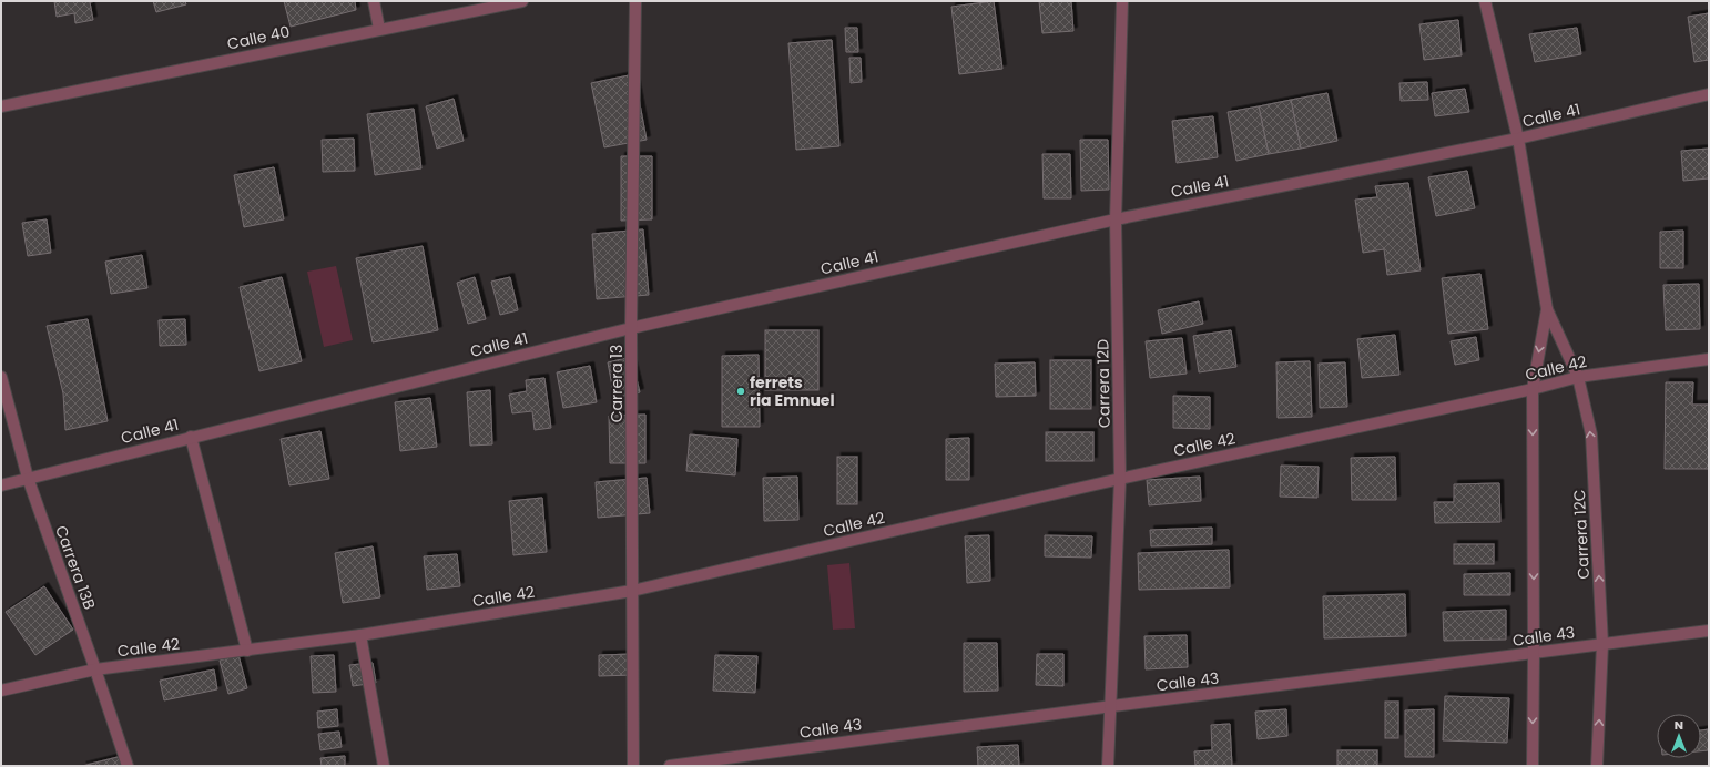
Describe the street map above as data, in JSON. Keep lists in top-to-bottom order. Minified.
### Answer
{"streets":{"street":["Calle 40","Calle 41","Calle 42","Carrera 13","Carrera 12D","Carrera 12C","Carrera 13B","Calle 43"]},"crossings":[["Calle 41","Carrera 13"],["Calle 41","Carrera 12D"],["Calle 41","Carrera 12C"],["Calle 41","Carrera 13B"],["Calle 42","Carrera 13"],["Calle 42","Carrera 12D"],["Calle 42","Carrera 12C"],["Calle 42","Carrera 13B"],["Carrera 12D","Calle 43"],["Carrera 12C","Calle 43"]],"places":["ferrets ria Emnuel"],"north":"top"}
